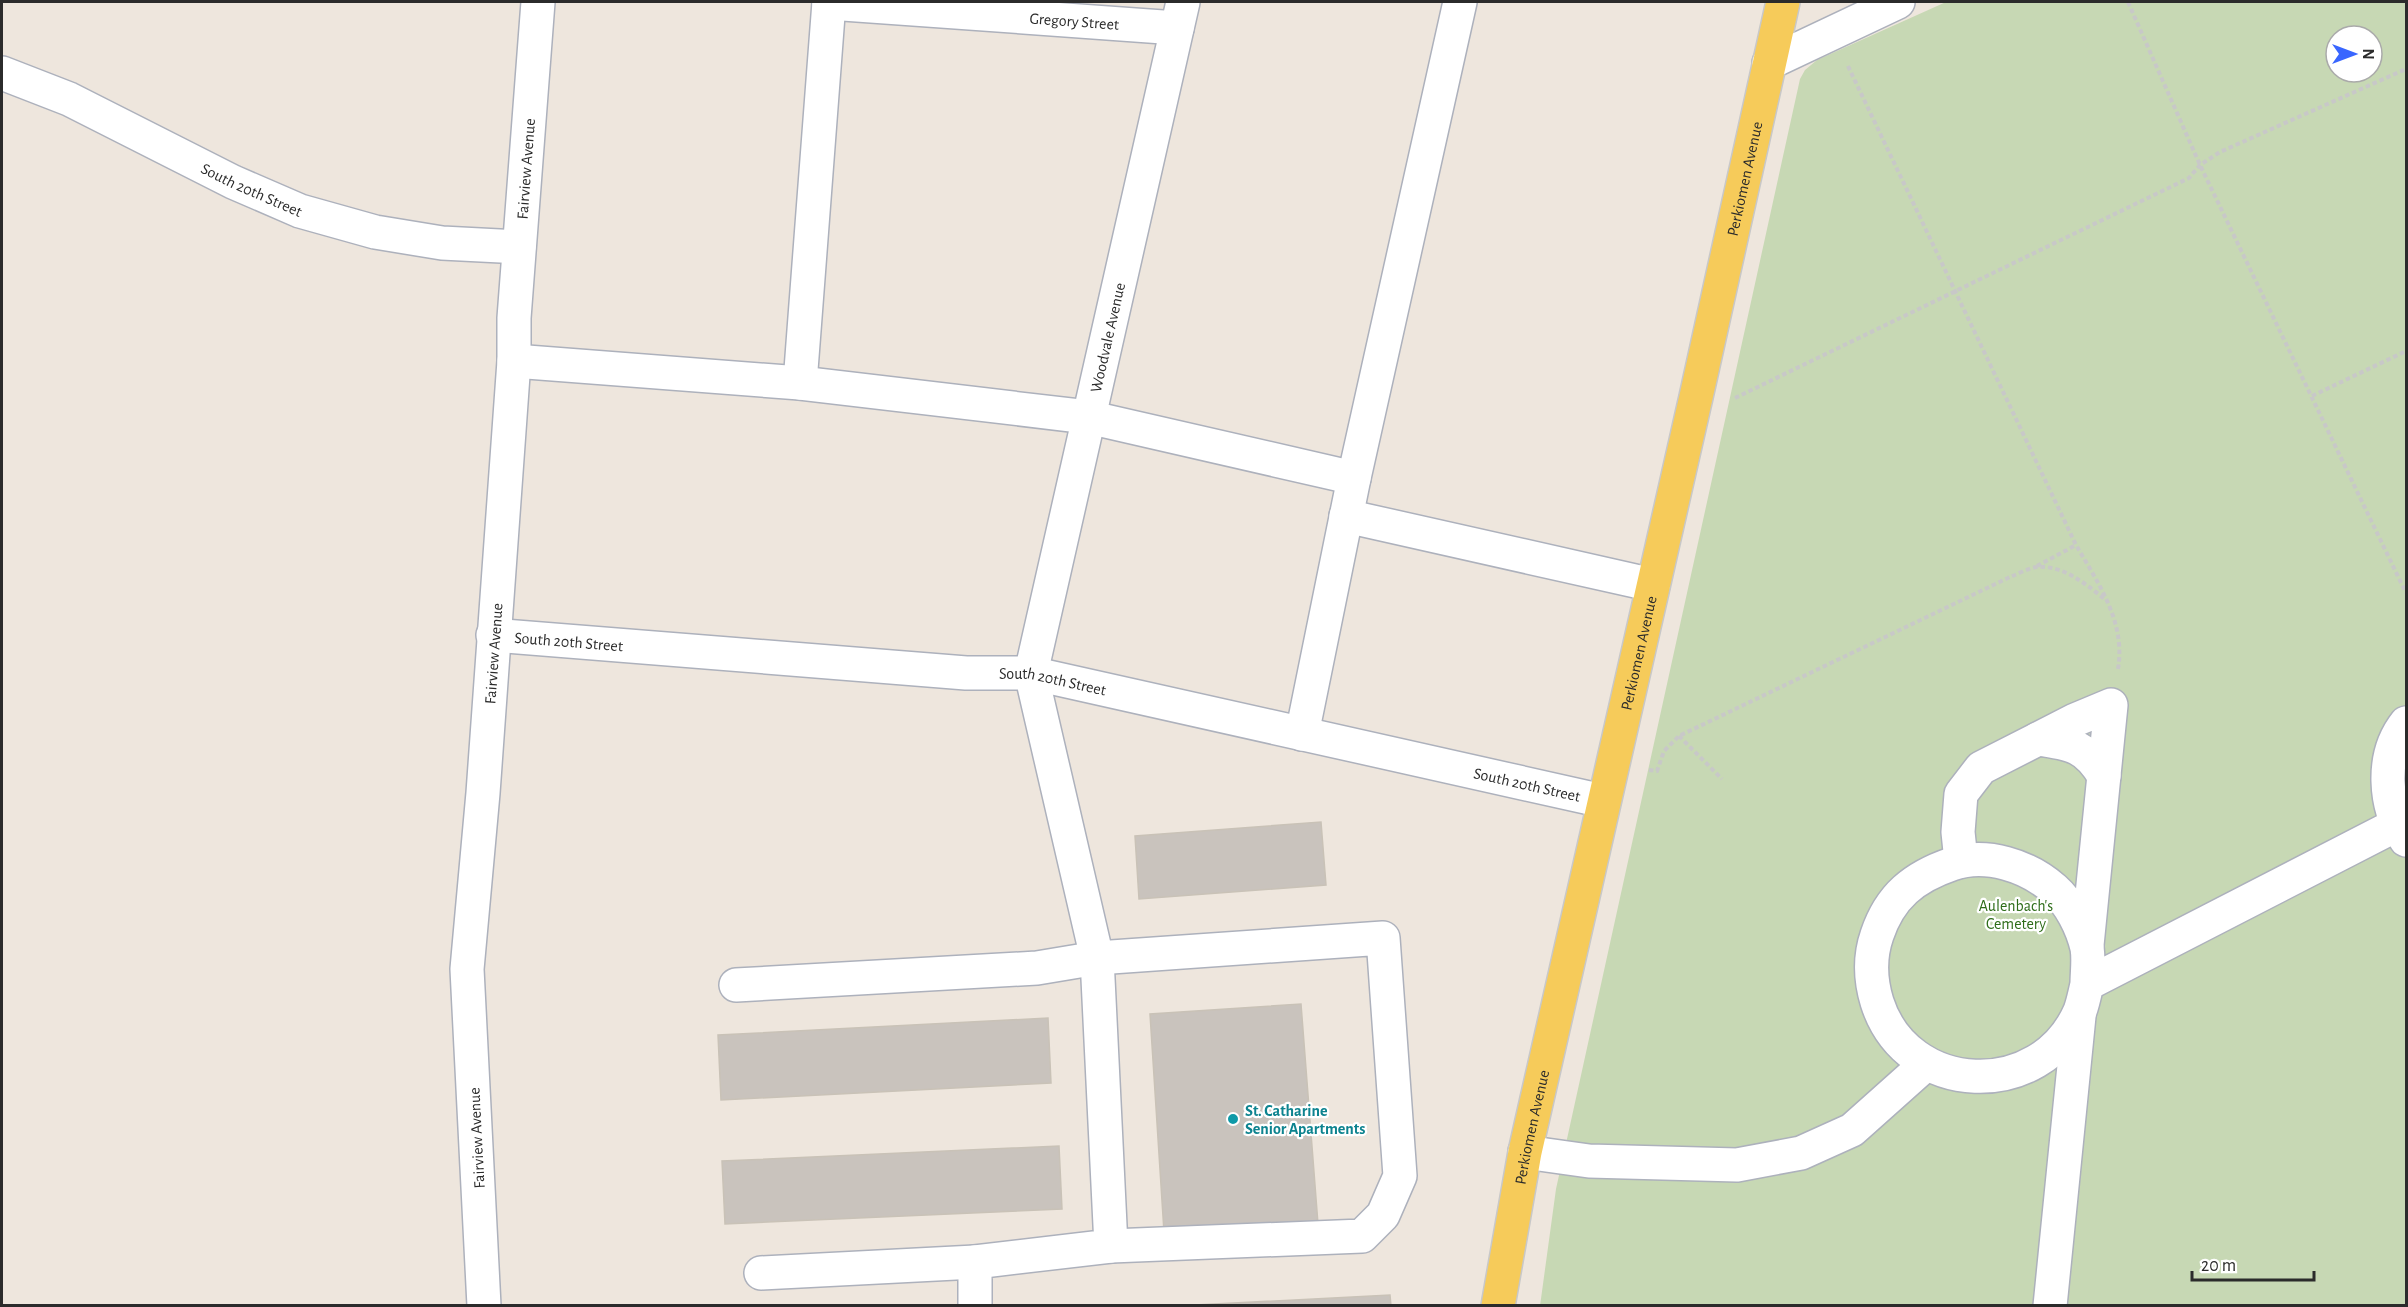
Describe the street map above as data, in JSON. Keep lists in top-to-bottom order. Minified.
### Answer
{"streets":{"main road":["Perkiomen Avenue"],"street":["Gregory Street","Fairview Avenue","South 20th Street","Woodvale Avenue"]},"crossings":[["Gregory Street","Woodvale Avenue"],["Fairview Avenue","South 20th Street"],["Perkiomen Avenue","South 20th Street"],["South 20th Street","Woodvale Avenue"]],"parks":["Aulenbach's Cemetery"],"places":["St. Catharine Senior Apartments"],"scale_bar":"20 m","north":"right"}
